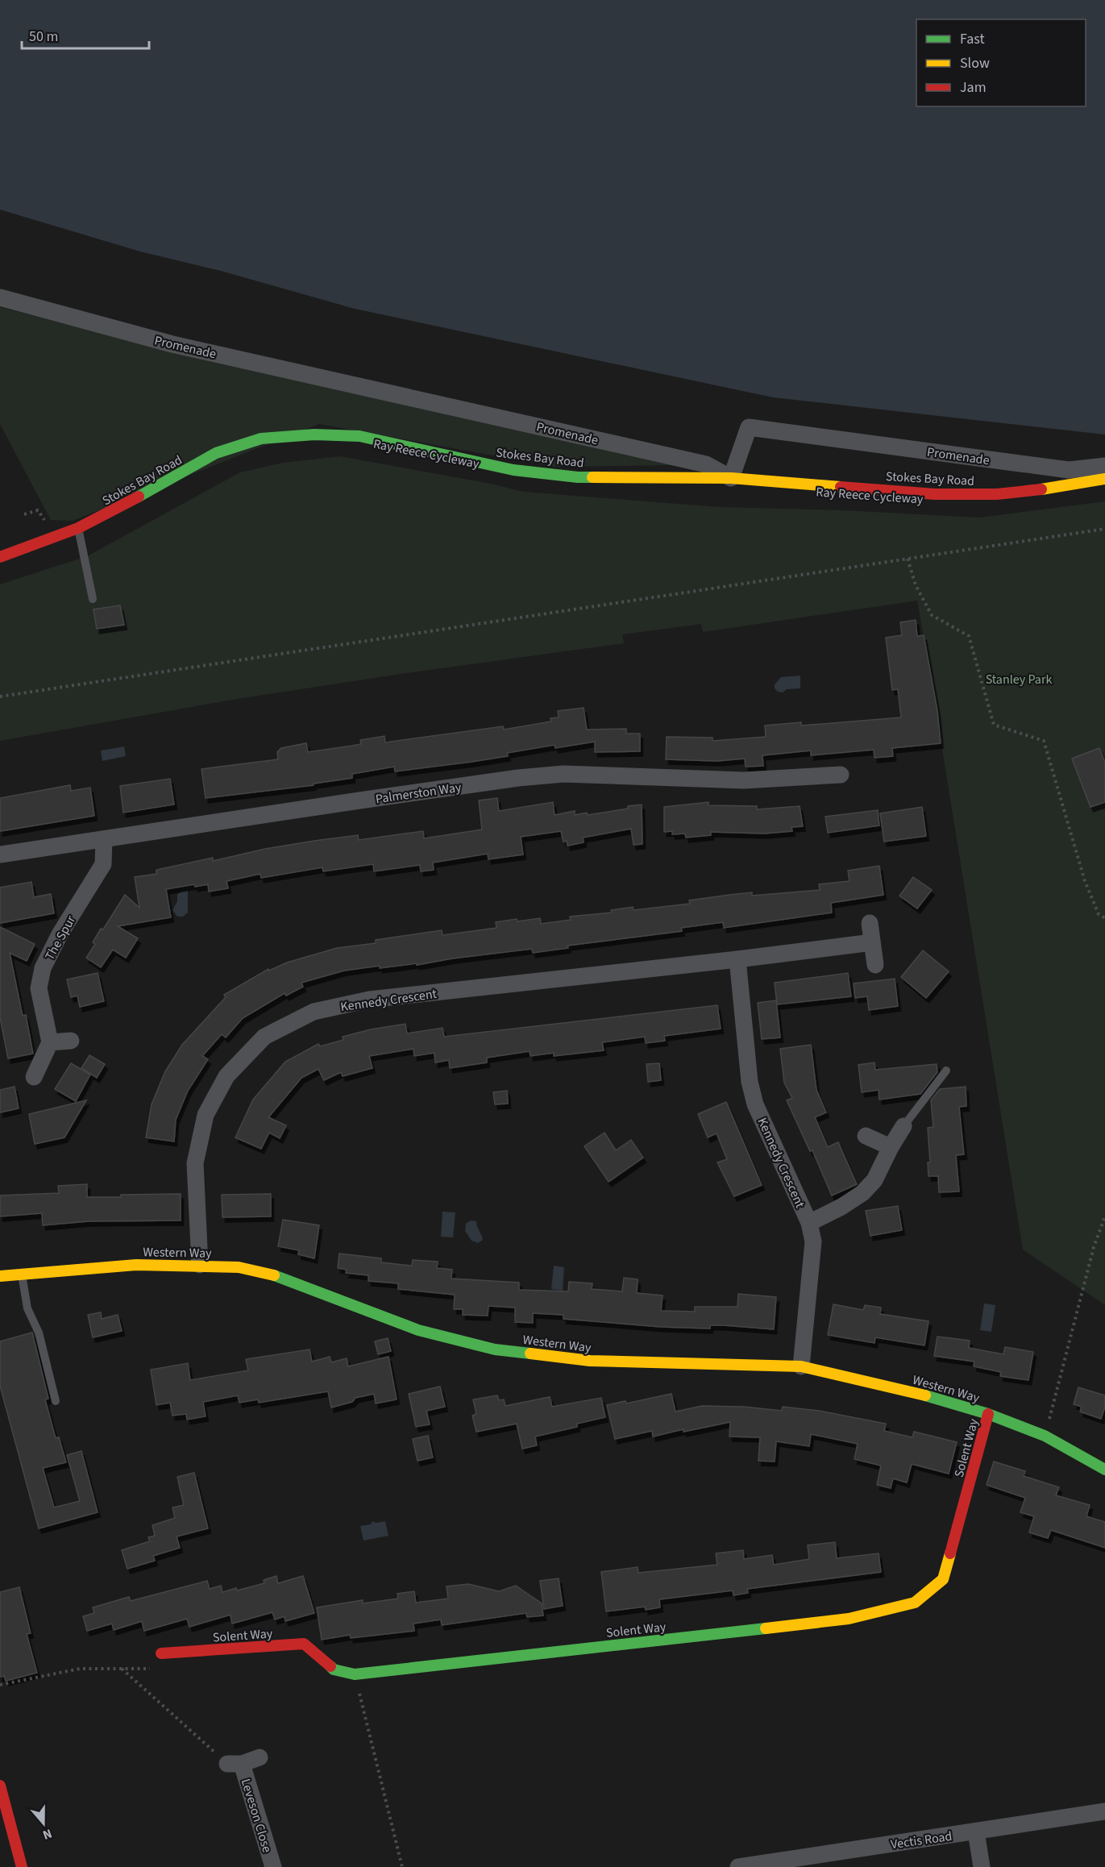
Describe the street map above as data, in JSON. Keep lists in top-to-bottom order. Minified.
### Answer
{"streets":{"street":["Promenade","Stokes Bay Road","Palmerston Way","The Spur","Kennedy Crescent","Western Way","Solent Way","Leveson Close","Vectis Road"]},"crossings":[["Promenade","Stokes Bay Road"],["Palmerston Way","The Spur"],["Kennedy Crescent","Western Way"],["Western Way","Solent Way"]],"parks":["Stanley Park"],"legend":["Fast","Slow","Jam"],"scale_bar":"50 m","north":"bottom"}
